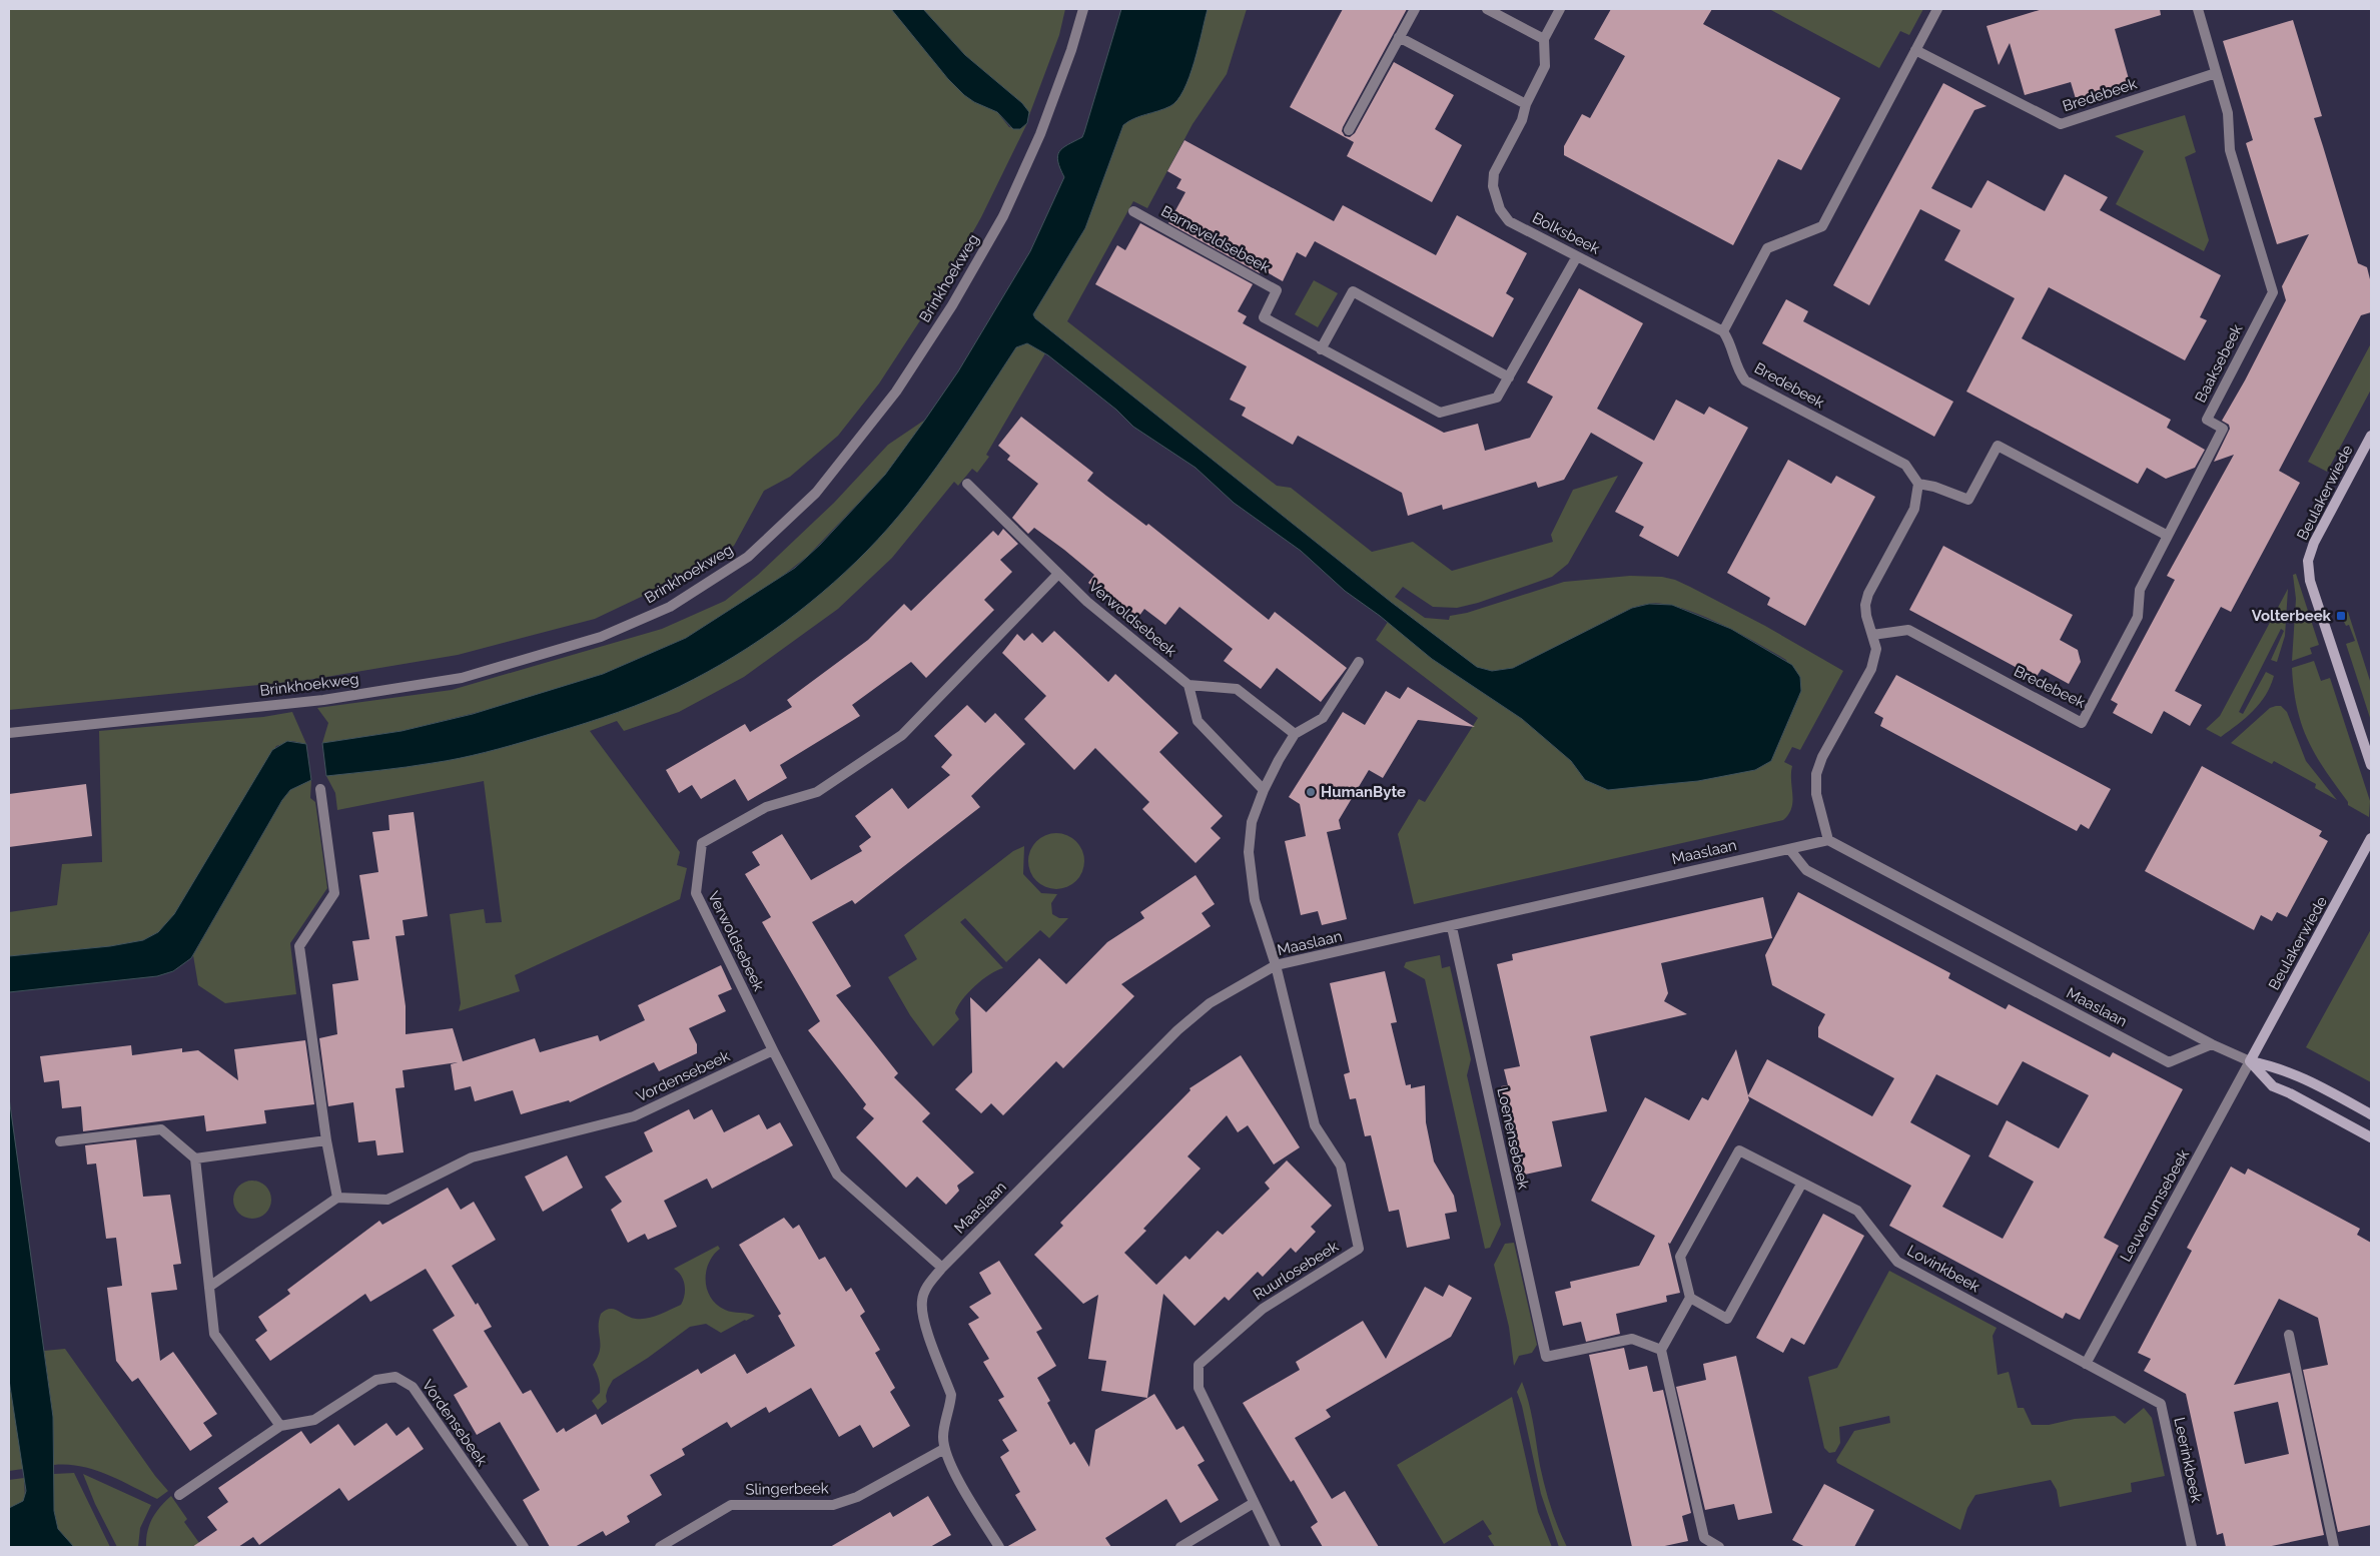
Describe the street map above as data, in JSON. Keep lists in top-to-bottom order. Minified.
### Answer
{"streets":{"street":["Bredebeek","Bolksbeek","Barneveldsebeek","Brinkhoekweg","Baaksebeek","Beulakerwiede","Verwoldsebeek","Maaslaan","Vordensebeek","Loenensebeek","Leuvenumsebeek","Lovinkbeek","Ruurlosebeek","Leerinkbeek","Slingerbeek"]},"crossings":[["Bredebeek","Bolksbeek"],["Bredebeek","Baaksebeek"],["Bolksbeek","Barneveldsebeek"],["Beulakerwiede","Maaslaan"],["Beulakerwiede","Leuvenumsebeek"],["Verwoldsebeek","Vordensebeek"],["Maaslaan","Loenensebeek"],["Maaslaan","Leuvenumsebeek"],["Maaslaan","Ruurlosebeek"],["Maaslaan","Slingerbeek"],["Leuvenumsebeek","Lovinkbeek"],["Leuvenumsebeek","Leerinkbeek"],["Lovinkbeek","Leerinkbeek"]],"places":{"transit":["Volterbeek"],"other":["HumanByte"]}}
